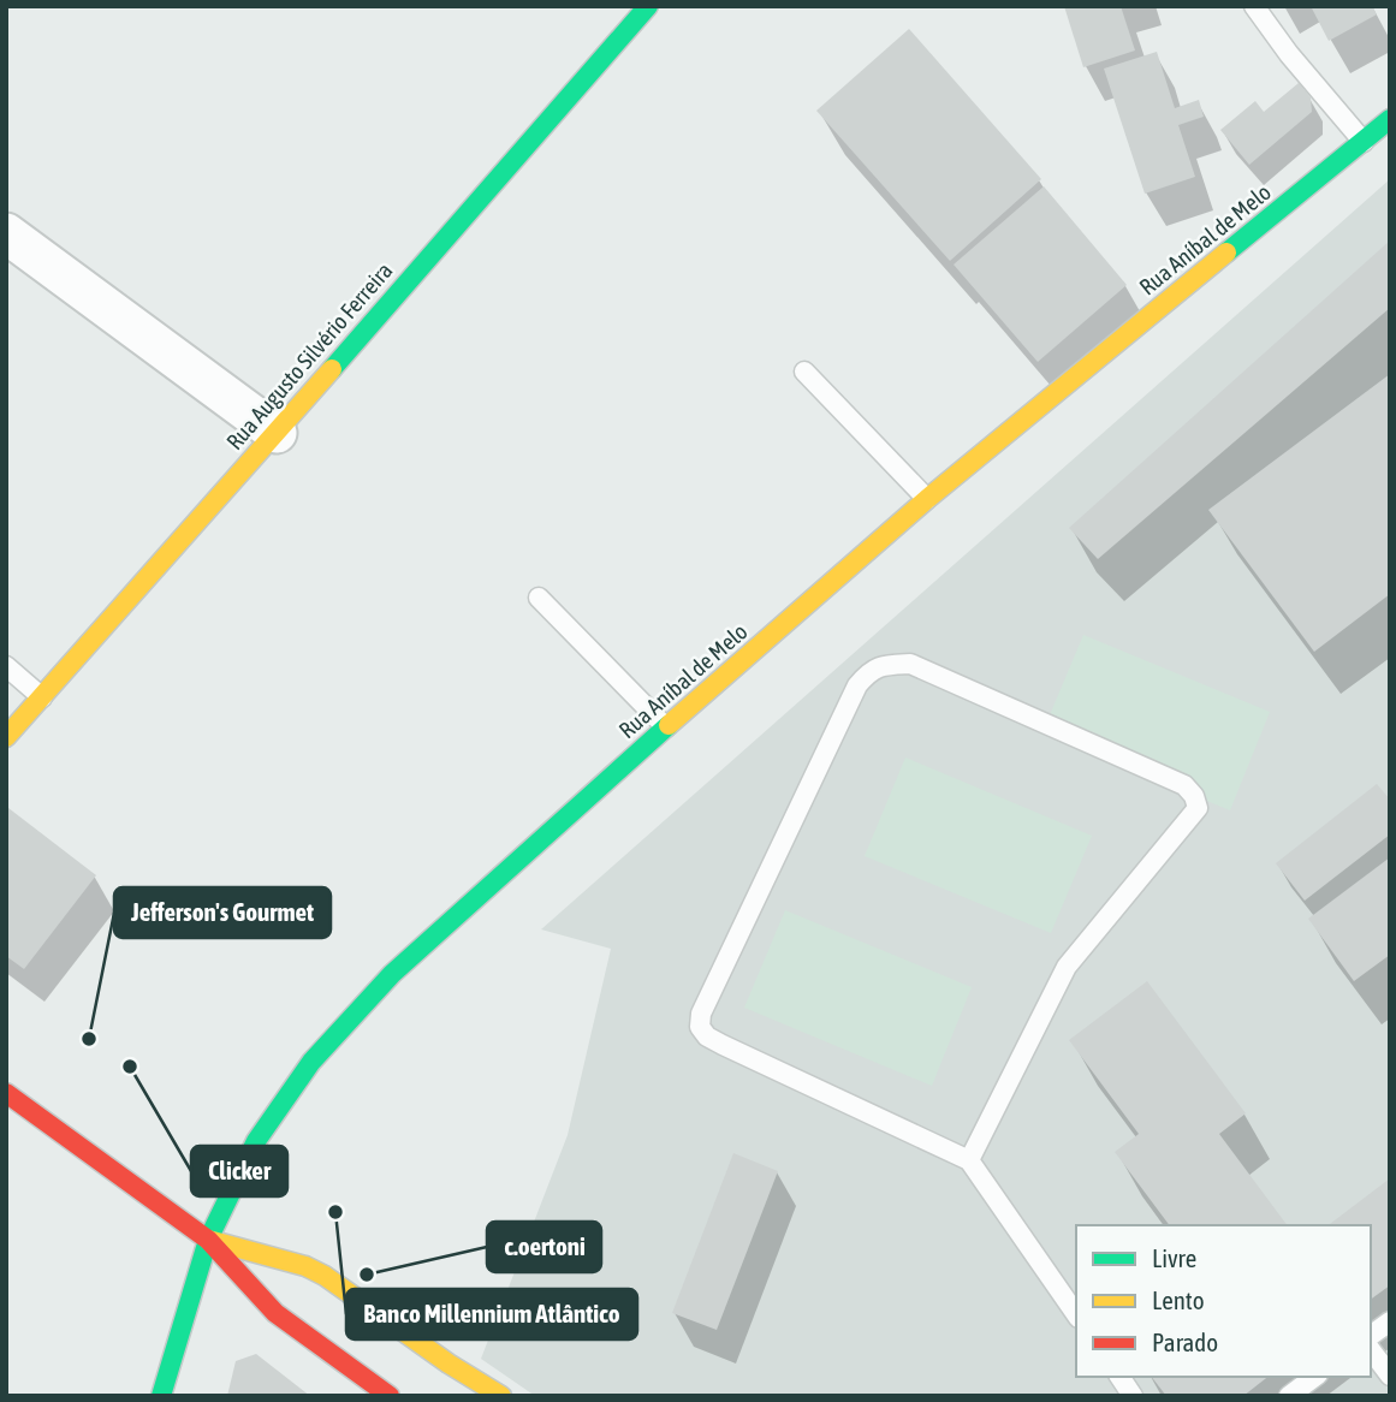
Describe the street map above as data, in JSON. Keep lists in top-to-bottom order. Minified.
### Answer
{"streets":{"street":["Rua Aníbal de Melo","Rua Augusto Silvério Ferreira"]},"places":["Jefferson's Gourmet","Clicker","Banco Millennium Atlântico","c.oertoni"],"legend":["Livre","Lento","Parado"]}
